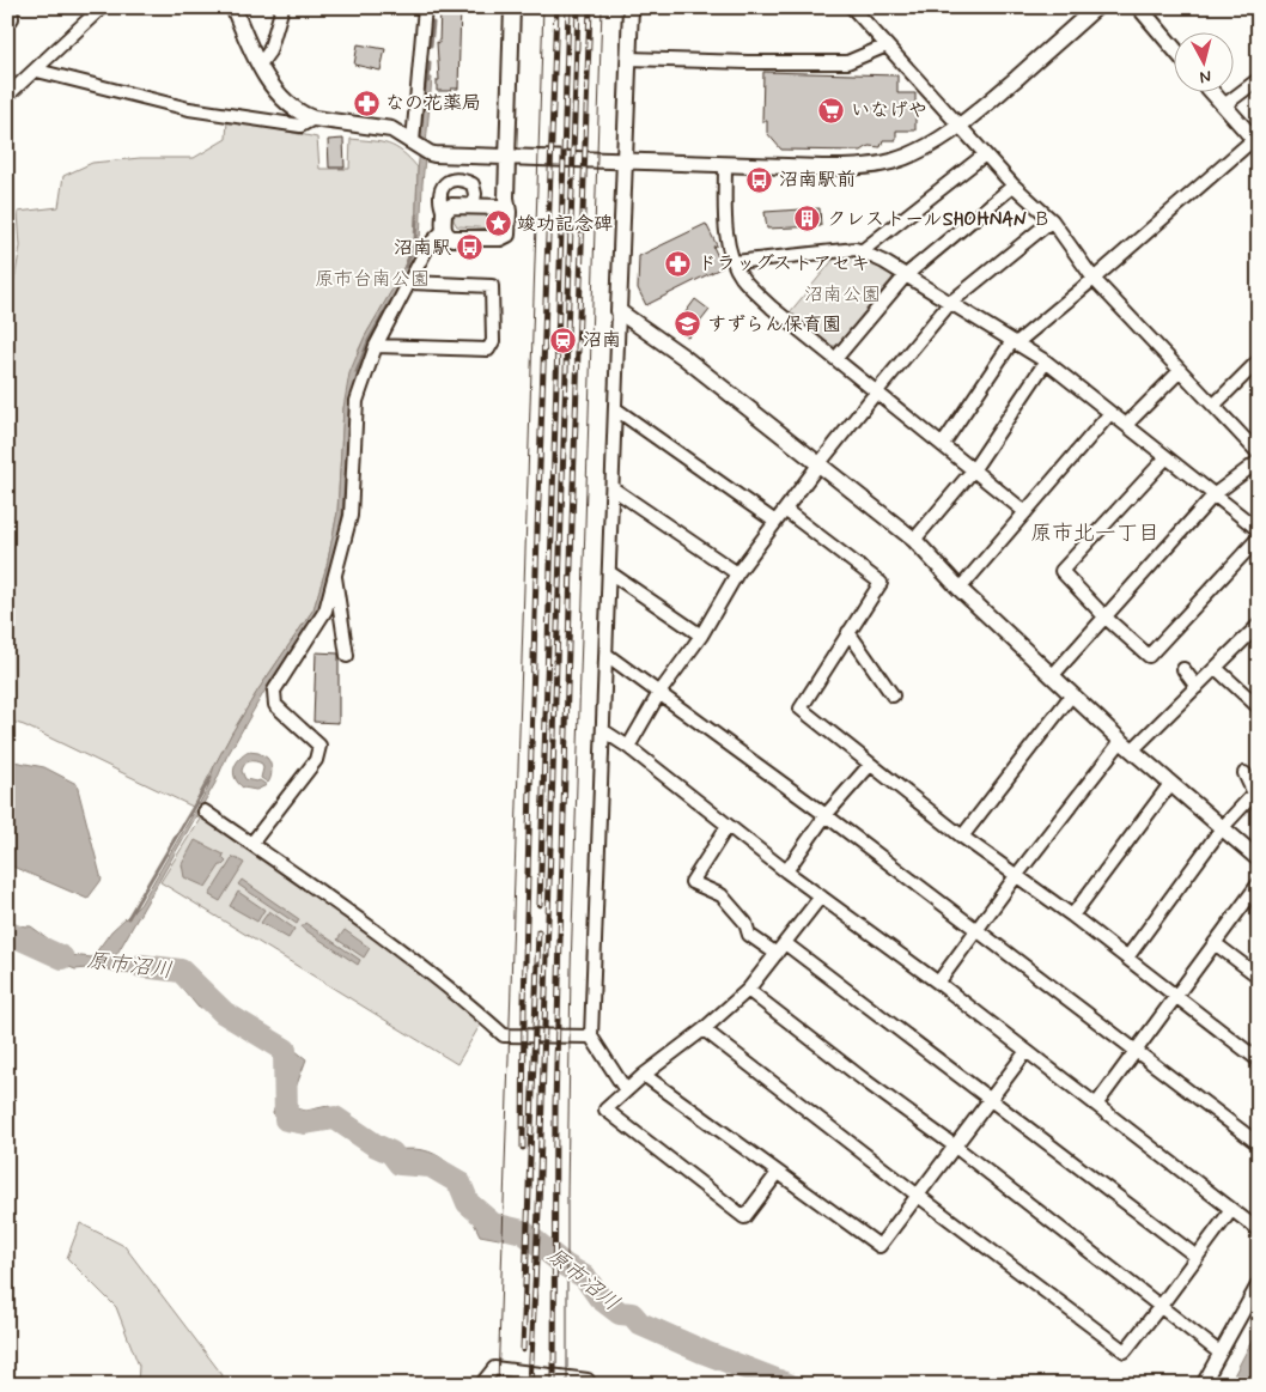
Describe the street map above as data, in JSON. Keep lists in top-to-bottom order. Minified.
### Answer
{"districts":["原市北一丁目"],"water":["原市沼川"],"parks":["原市台南公園","沼南公園"],"places":{"pharmacy":["なの花薬局","ドラッグストアセキ"],"supermarket":["いなげや"],"bus stop":["沼南駅前","沼南駅"],"building":["クレストールSHOHNAN Ｂ"],"place":["竣功記念碑"],"school or university":["すずらん保育園"],"station":["沼南"]},"north":"bottom"}
